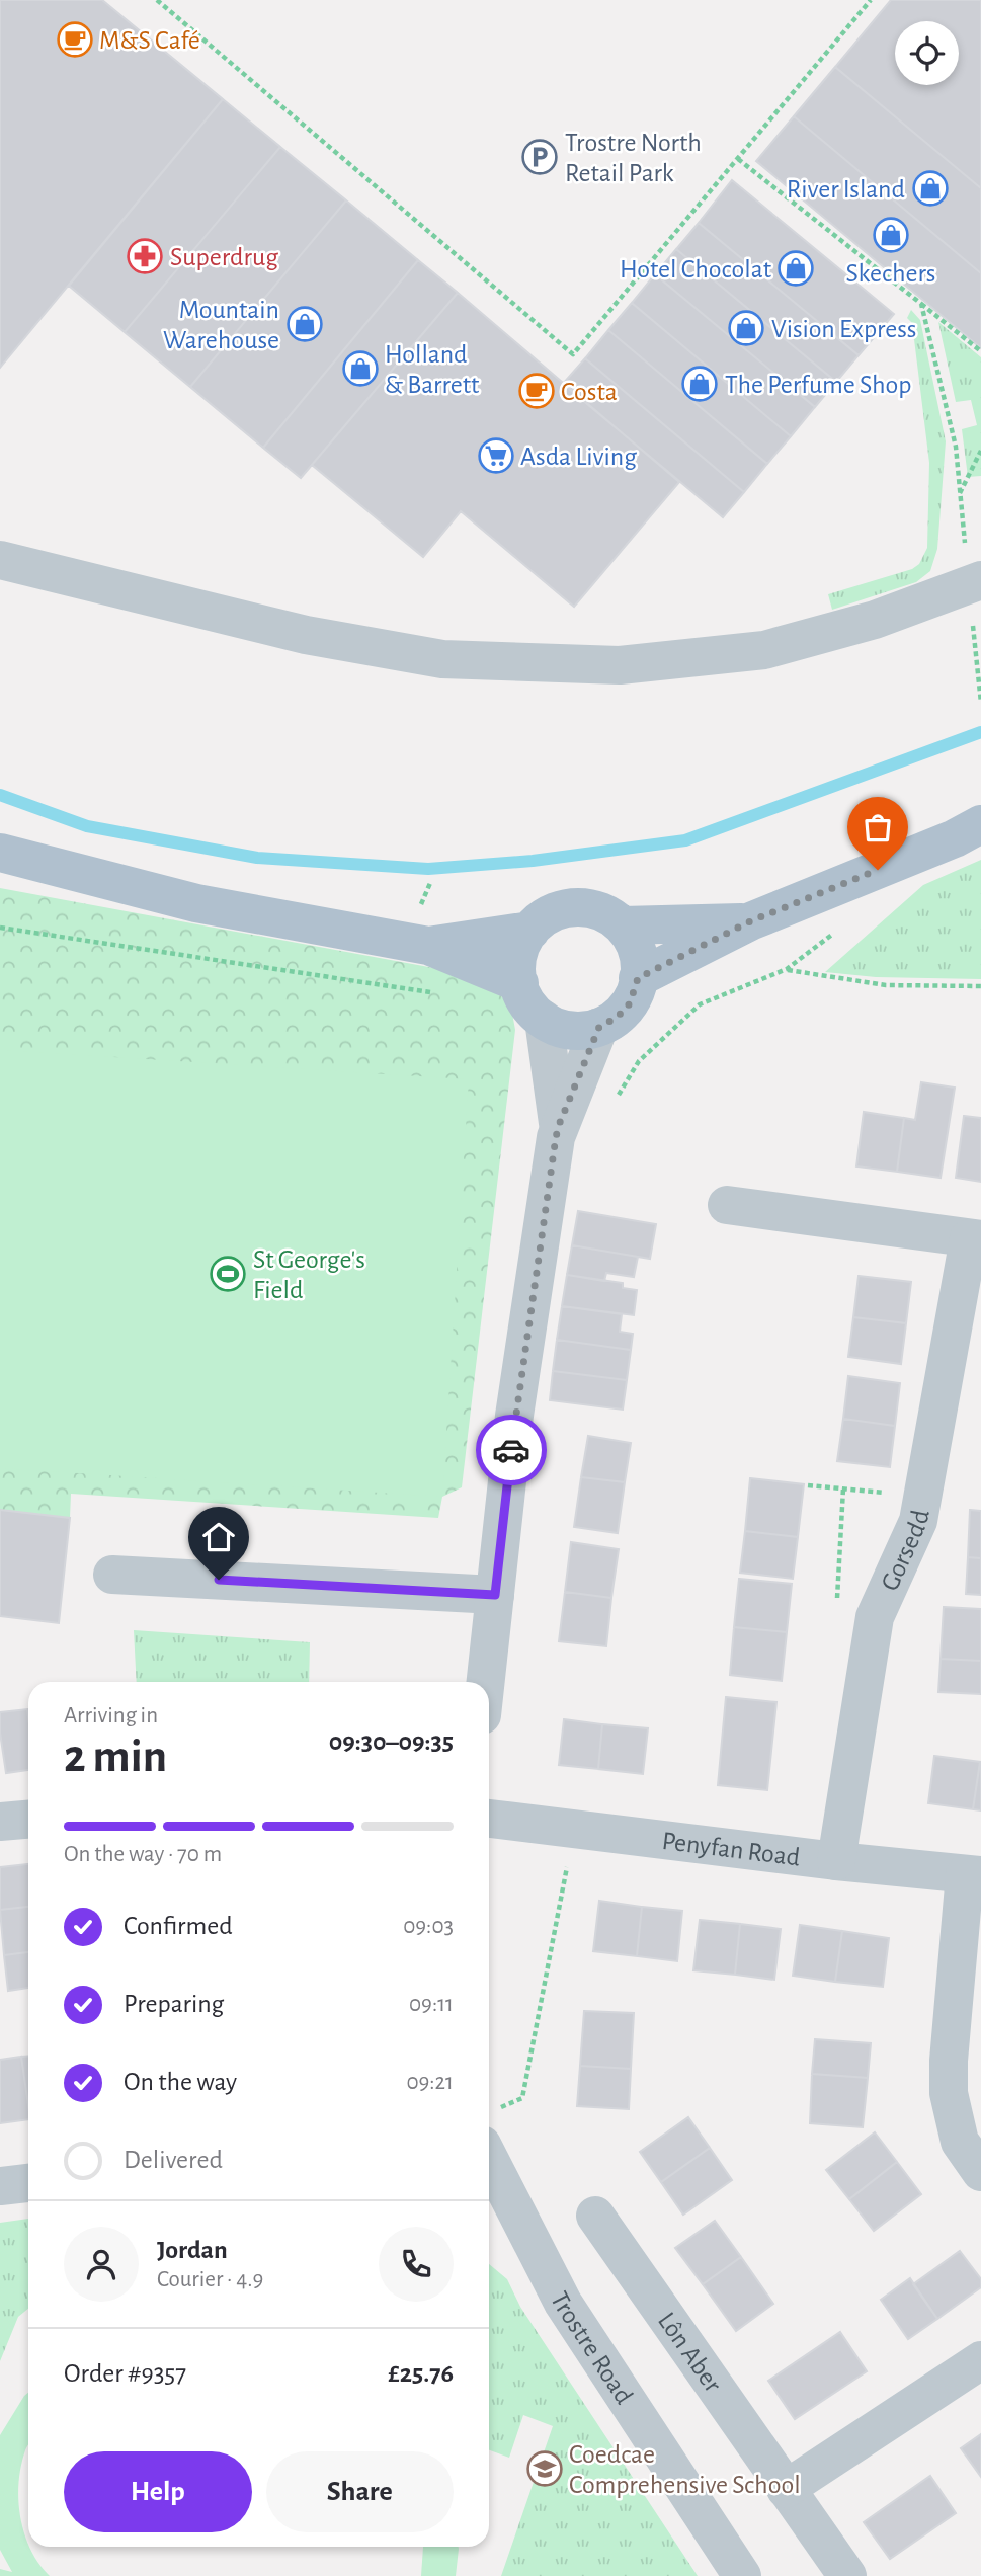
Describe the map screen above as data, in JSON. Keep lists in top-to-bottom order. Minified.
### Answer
{"streets":{"street":["Gorsedd","Penyfan Road","Trostre Road","Lôn Aber"]},"crossings":[["Gorsedd","Penyfan Road"]],"places":{"cafe":["M&S Café","Costa"],"parking":["Trostre North Retail Park"],"shop":["River Island","Skechers","Hotel Chocolat","Mountain Warehouse","Vision Express","Holland & Barrett","The Perfume Shop"],"pharmacy":["Superdrug"],"supermarket":["Asda Living"],"sports":["St George's Field"],"school or university":["Coedcae Comprehensive School"]},"page":{"heading":["2 min","Arriving in","09:30–09:35"],"panel":["Jordan","Courier · 4.9","Order #9357","£25.76"],"bar":"On the way · 70 m","list":[["Confirmed","09:03"],["Preparing","09:11"],["On the way","09:21"],"Delivered"],"buttons":["Help","Share"]}}
